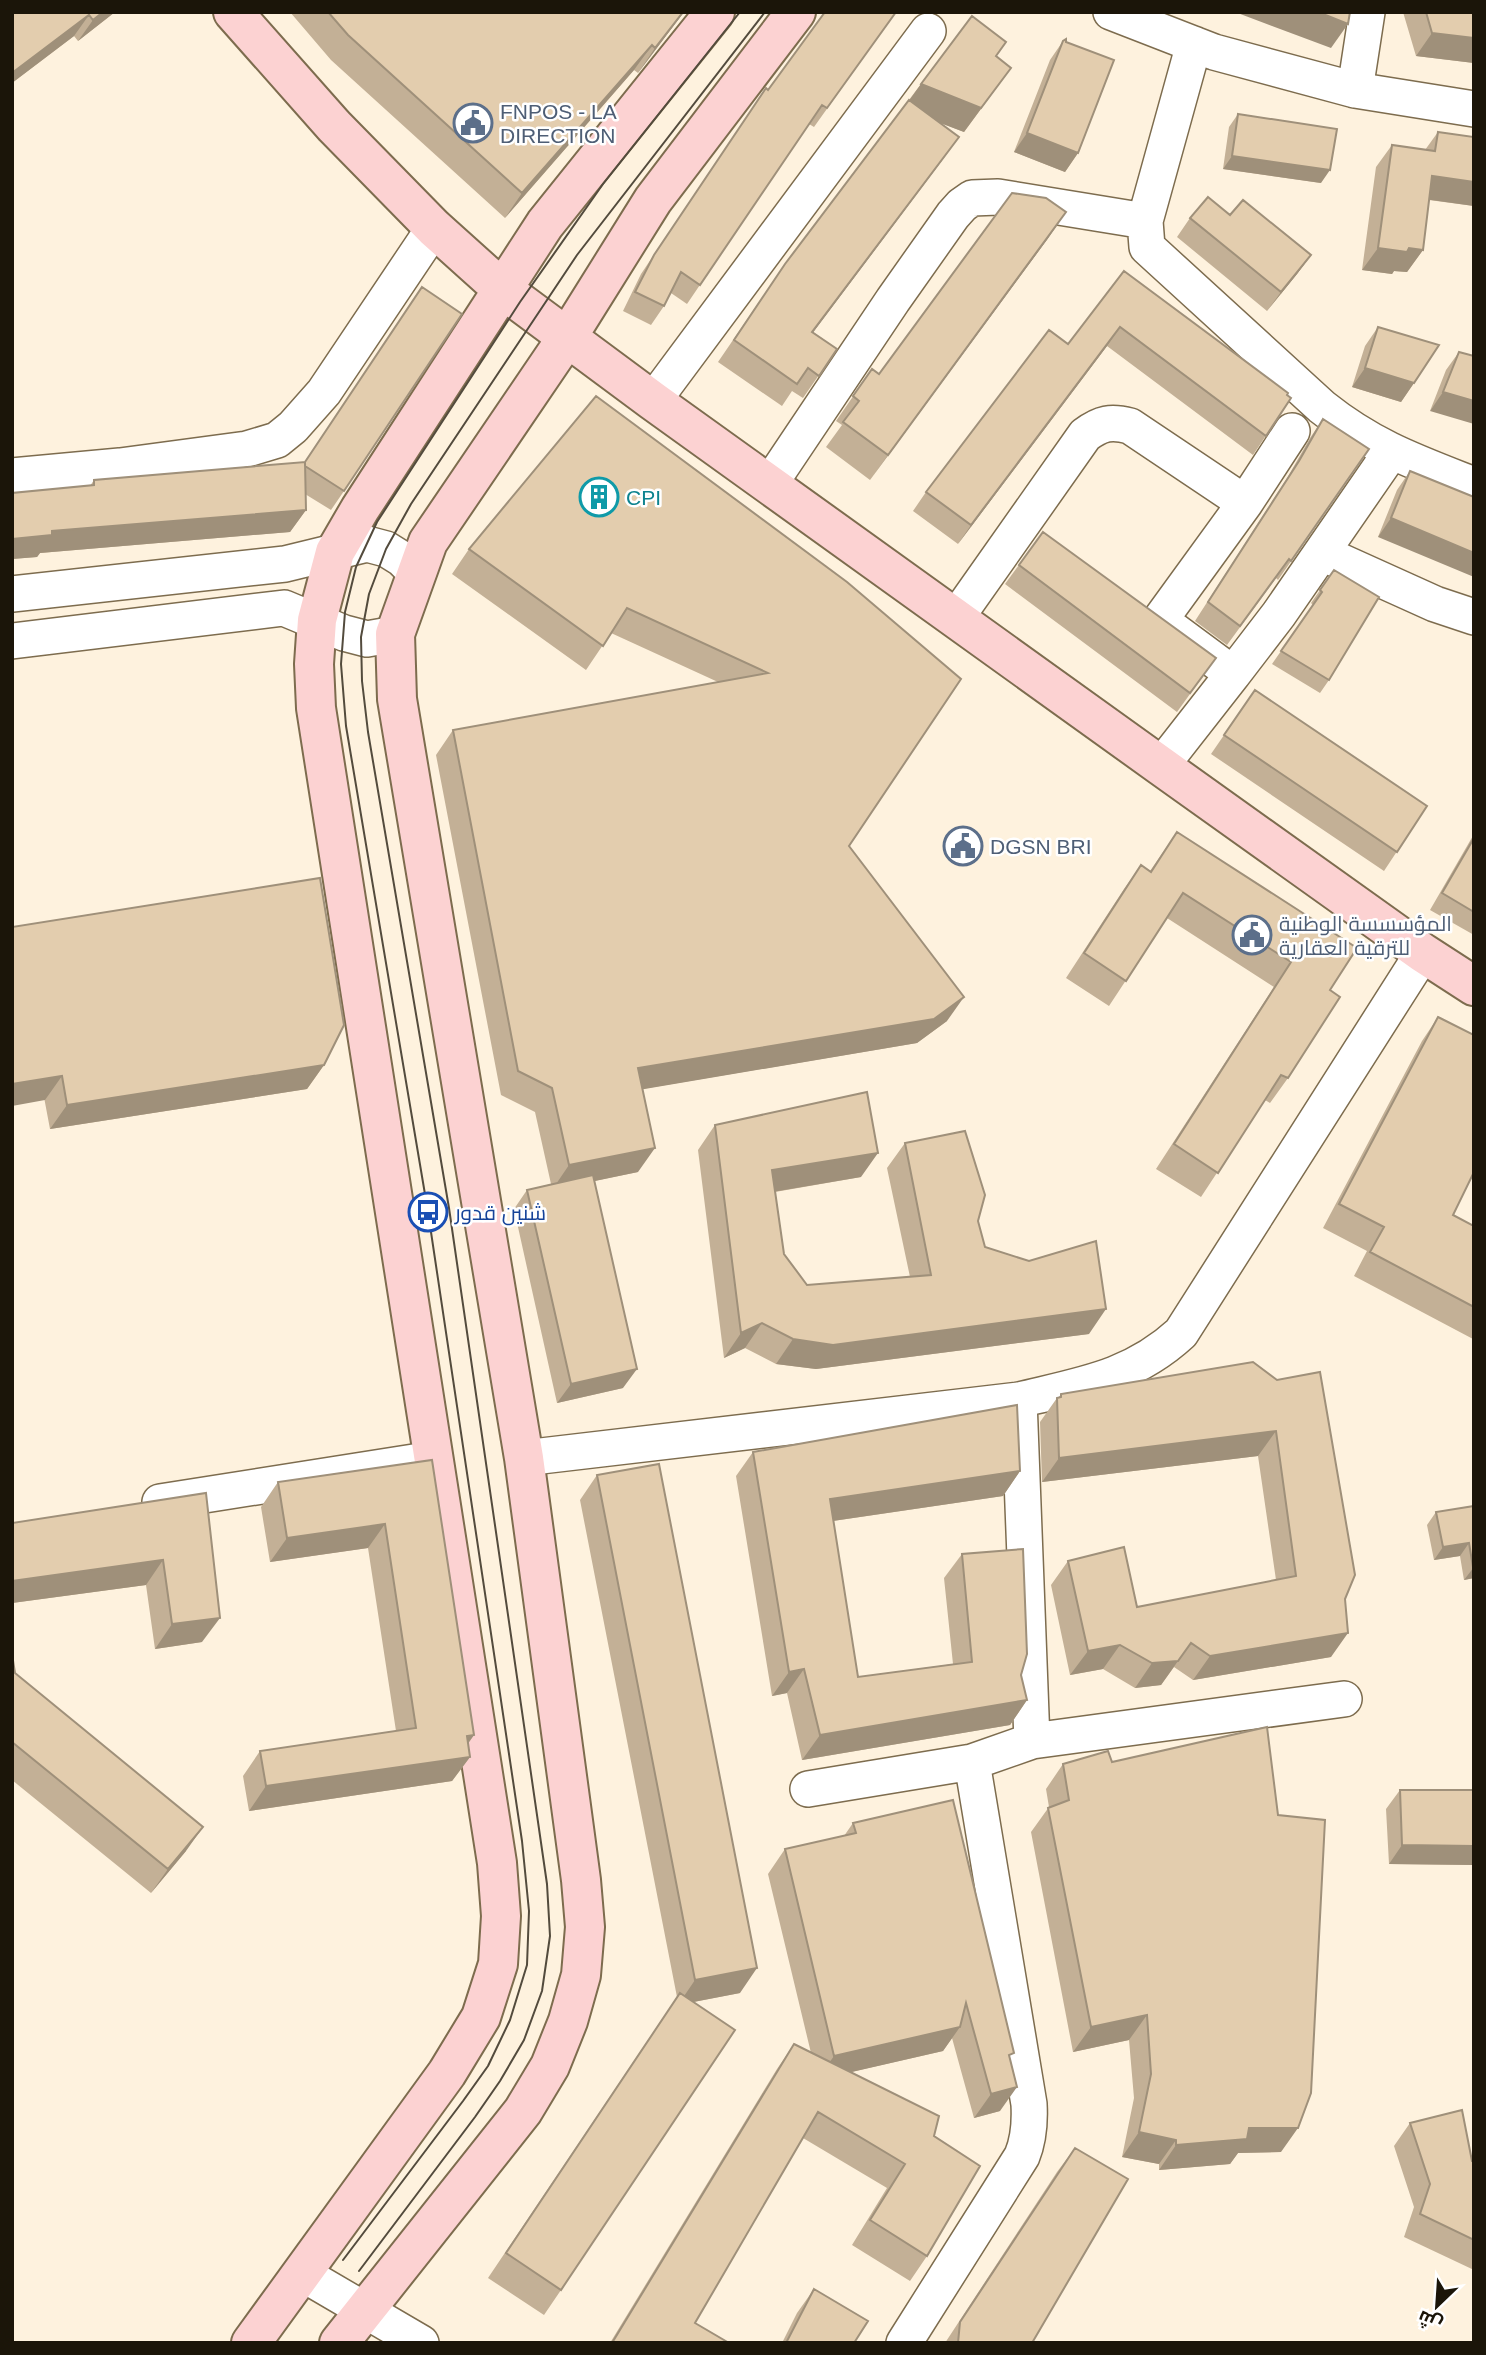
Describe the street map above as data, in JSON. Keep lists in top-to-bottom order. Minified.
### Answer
{"places":{"public building":["FNPOS - LA DIRECTION","DGSN BRI","المؤسسسة الوطنية للترقية العقارية"],"building":["CPI"],"bus stop":["شنين قدور"]},"north":"bottom left"}
